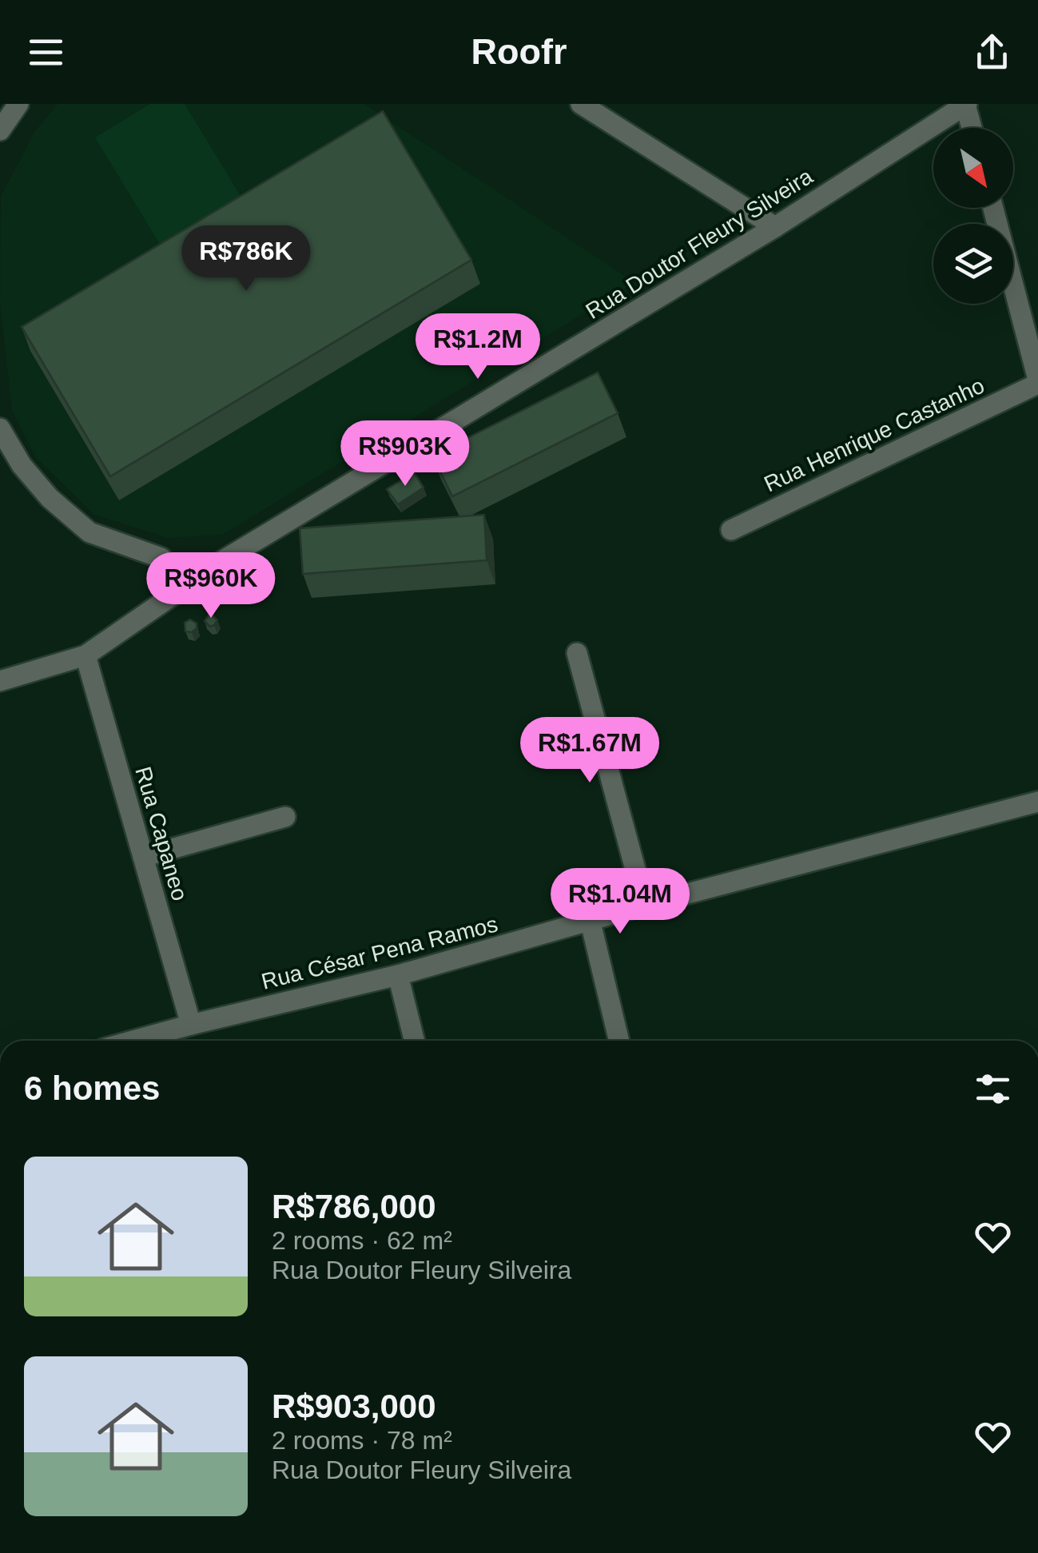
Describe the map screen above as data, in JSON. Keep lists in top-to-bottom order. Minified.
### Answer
{"streets":{"street":["Rua Doutor Fleury Silveira","Rua Henrique Castanho","Rua Capaneo","Rua César Pena Ramos"]},"crossings":[["Rua Doutor Fleury Silveira","Rua Capaneo"],["Rua Capaneo","Rua César Pena Ramos"]],"north":"bottom right","page":{"header":"Roofr","price":["R$786K","R$1.2M","R$903K","R$960K","R$1.67M","R$1.04M"],"heading":"6 homes","list":[{"name":"R$786,000","note":"2 rooms · 62 m² · Rua Doutor Fleury Silveira"},{"name":"R$903,000","note":"2 rooms · 78 m² · Rua Doutor Fleury Silveira"}]}}
